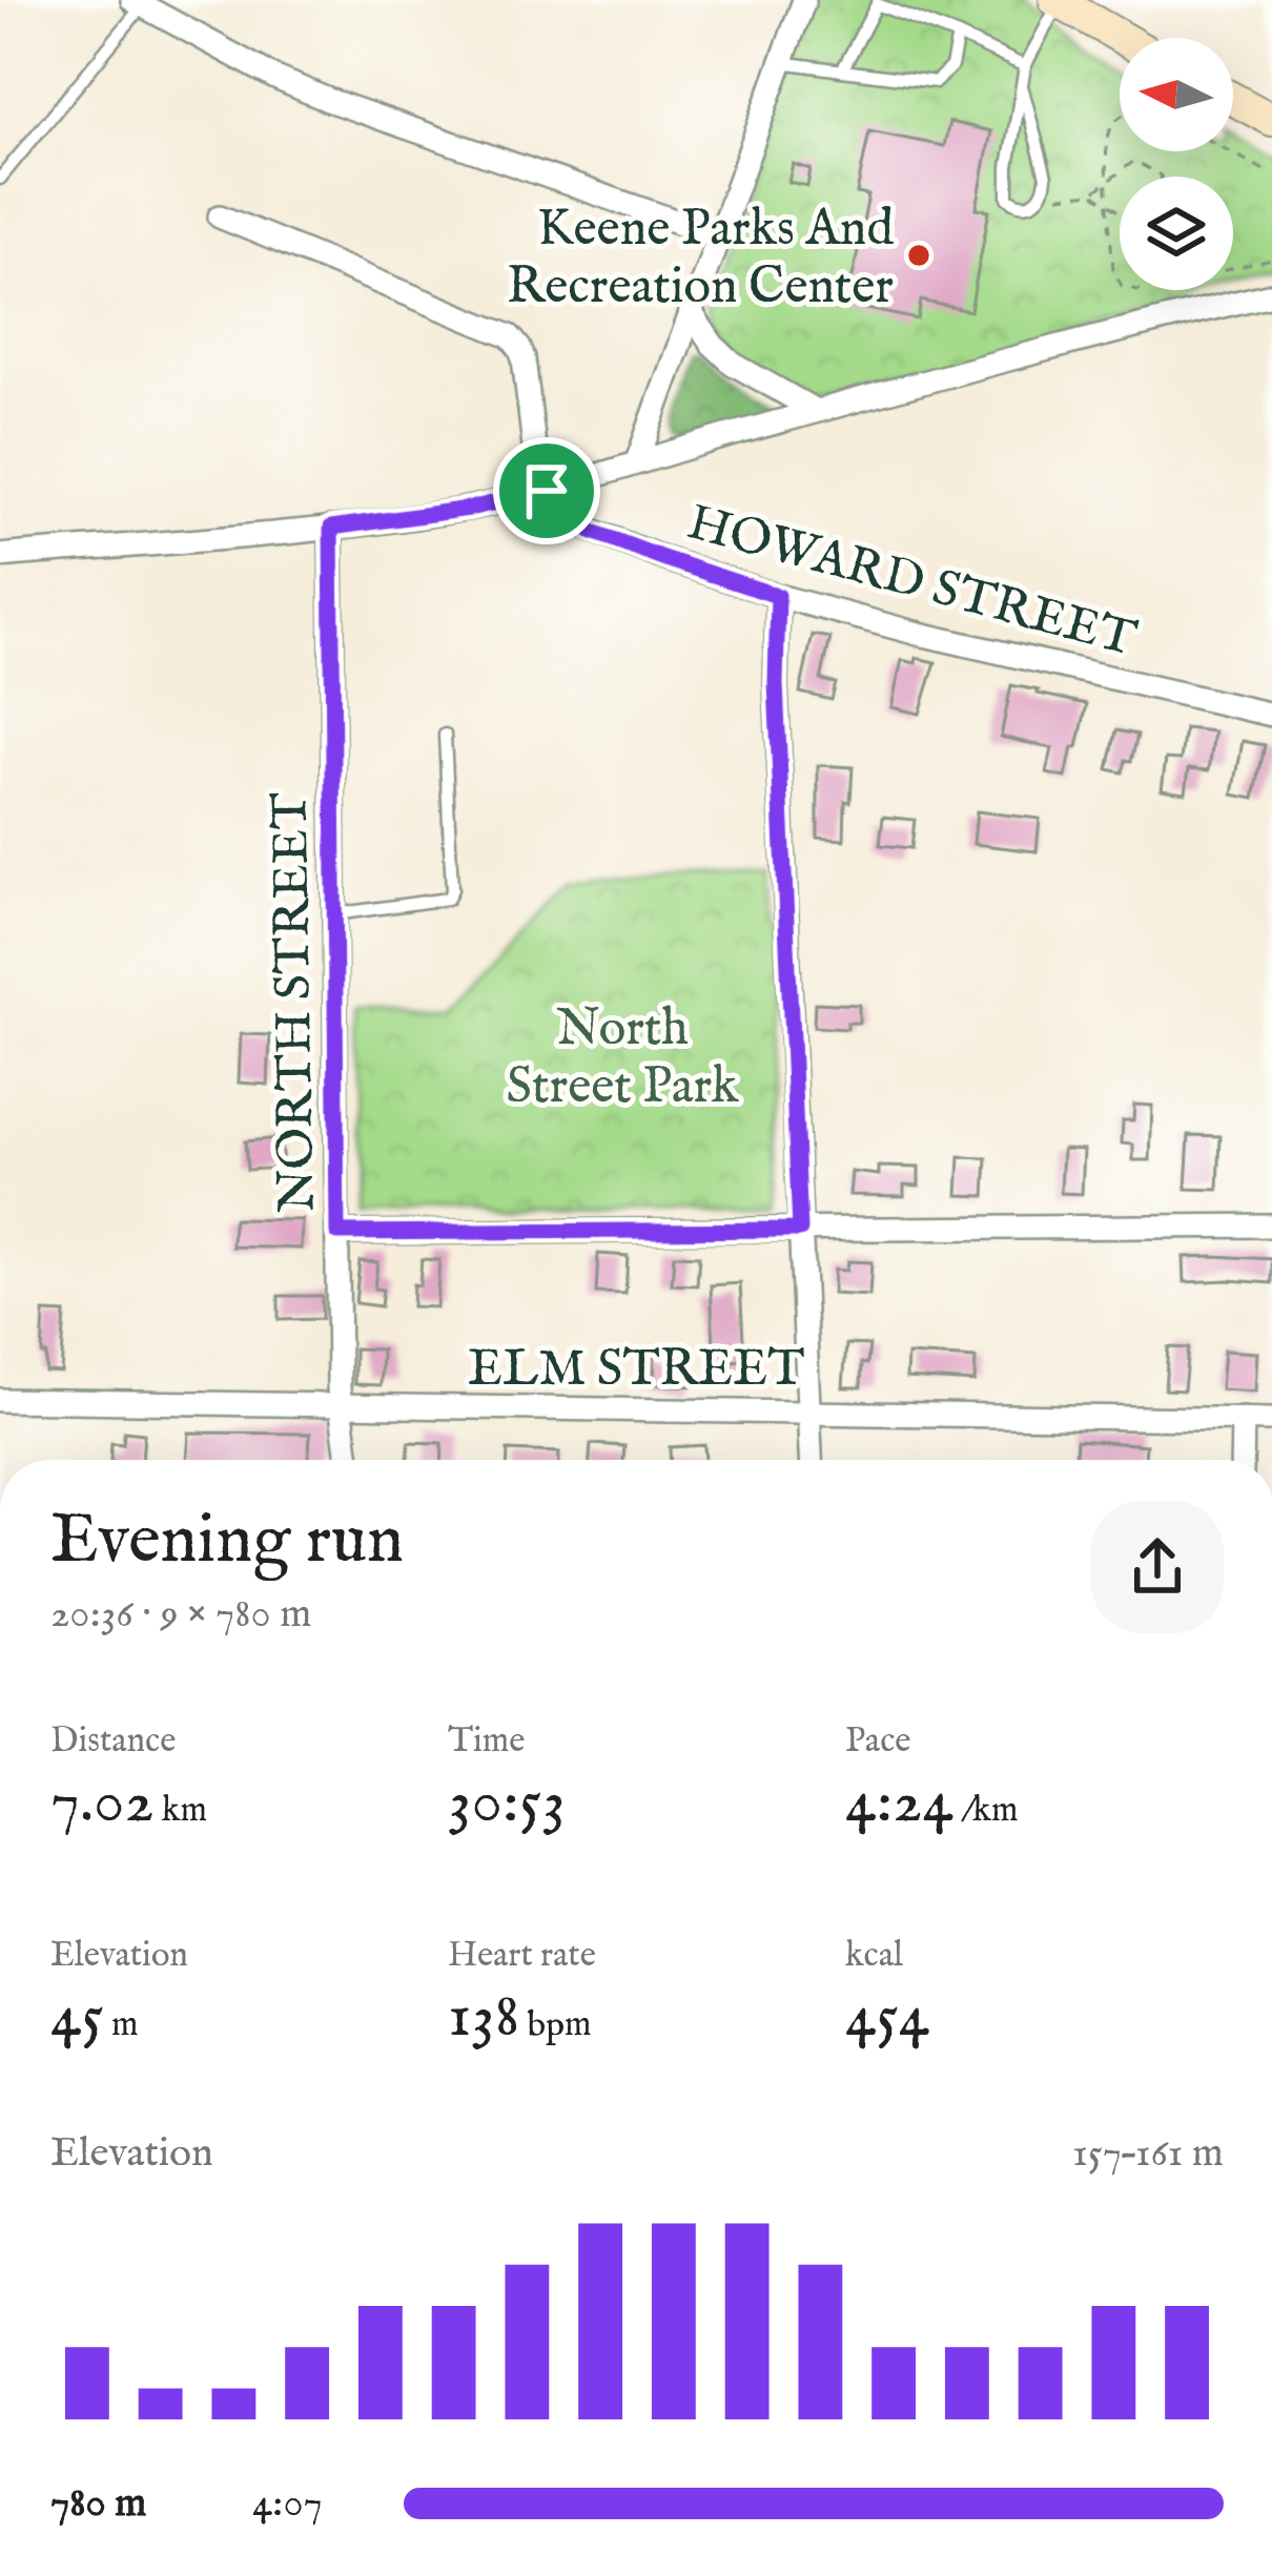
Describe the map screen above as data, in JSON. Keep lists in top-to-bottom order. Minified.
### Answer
{"streets":{"street":["HOWARD STREET","NORTH STREET","ELM STREET"]},"crossings":[["NORTH STREET","ELM STREET"]],"parks":["North Street Park"],"places":["Keene Parks And Recreation Center"],"north":"left","page":{"heading":["Evening run","20:36 · 9 × 780 m"],"stats":[["Distance","7.02 km"],["Time","30:53"],["Pace","4:24 /km"],["Elevation","45 m"],["Heart rate","138 bpm"],["kcal","454"]],"chart":["Elevation","157–161 m"],"list":[{"name":"780 m","note":"4:07"}]}}
